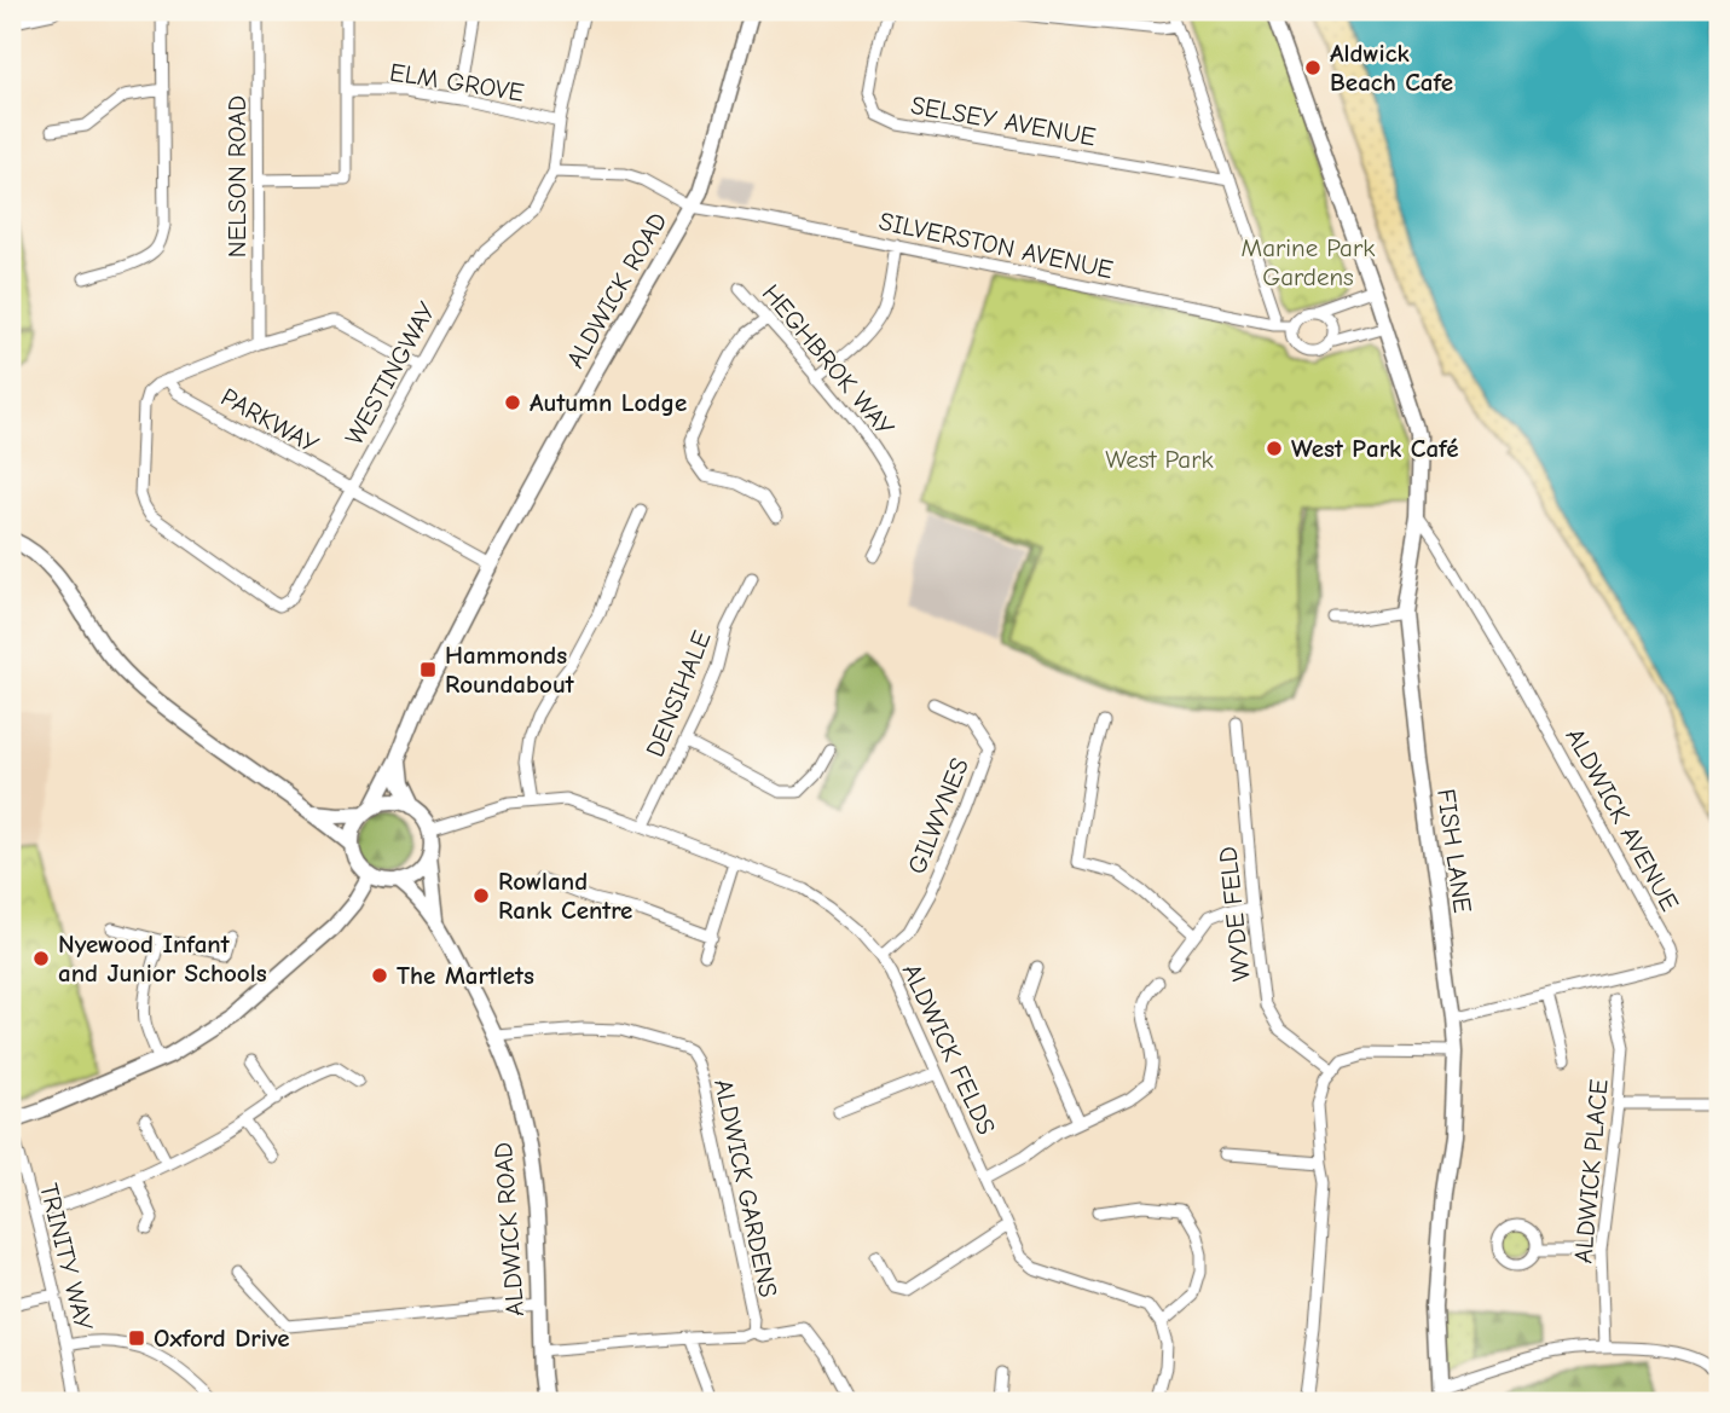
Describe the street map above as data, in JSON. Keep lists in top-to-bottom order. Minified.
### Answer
{"streets":{"street":["ELM GROVE","SELSEY AVENUE","NELSON ROAD","SILVERSTON AVENUE","ALDWICK ROAD","HEGHBROK WAY","WESTINGWAY","PARKWAY","DENSIHALE","GILWYNES","ALDWICK AVENUE","FISH LANE","WYDE FELD","ALDWICK FELDS","ALDWICK PLACE","ALDWICK GARDENS","TRINITY WAY"]},"crossings":[["SILVERSTON AVENUE","ALDWICK ROAD"],["SILVERSTON AVENUE","WESTINGWAY"],["ALDWICK ROAD","PARKWAY"],["ALDWICK ROAD","ALDWICK FELDS"],["ALDWICK ROAD","ALDWICK GARDENS"],["WESTINGWAY","PARKWAY"],["DENSIHALE","ALDWICK FELDS"],["GILWYNES","ALDWICK FELDS"],["ALDWICK AVENUE","FISH LANE"]],"parks":["Marine Park Gardens","West Park"],"places":{"other":["Aldwick Beach Cafe","Autumn Lodge","West Park Café","Rowland Rank Centre","Nyewood Infant and Junior Schools","The Martlets"],"transit":["Hammonds Roundabout","Oxford Drive"]}}
